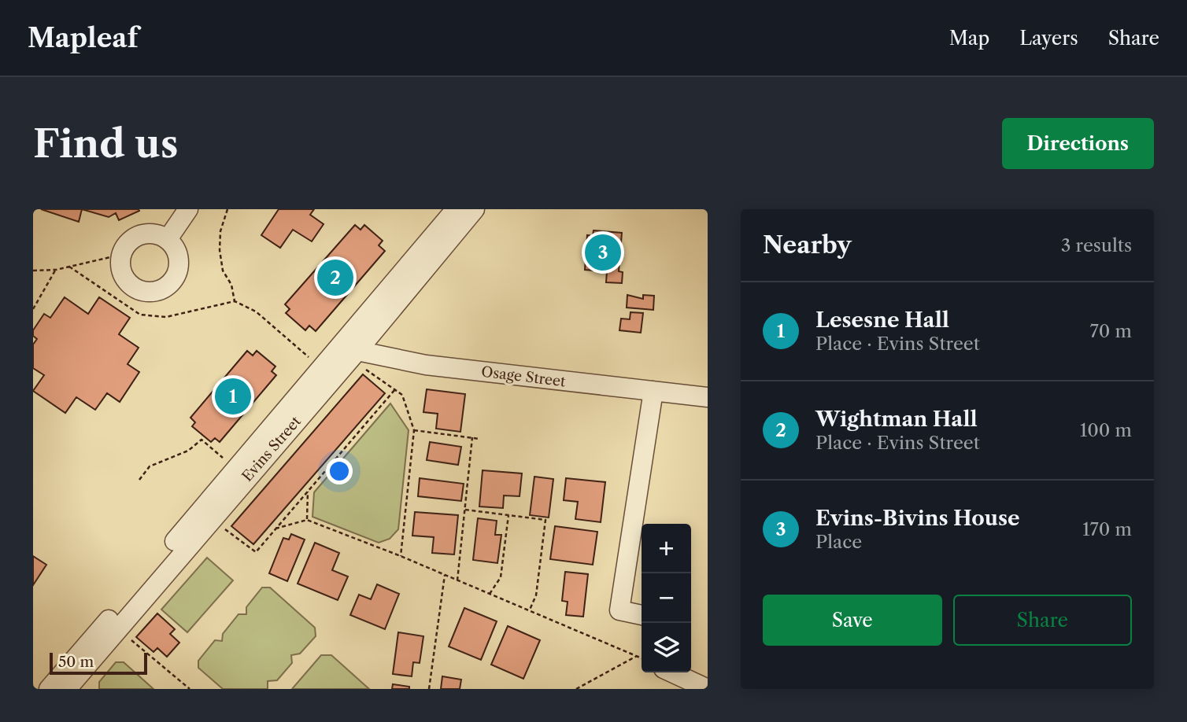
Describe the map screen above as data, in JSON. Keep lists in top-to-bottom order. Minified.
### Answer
{"streets":{"street":["Osage Street","Evins Street"]},"crossings":[["Osage Street","Evins Street"]],"scale_bar":"50 m","page":{"header":"Mapleaf","nav":["Map","Layers","Share"],"buttons":["Directions",["Save","Share"]],"title":"Find us","heading":["Nearby","3 results"],"pins":["3","2","1"],"list":[{"mark":"1","name":"Lesesne Hall","note":"Place · Evins Street","value":"70 m"},{"mark":"2","name":"Wightman Hall","note":"Place · Evins Street","value":"100 m"},{"mark":"3","name":"Evins-Bivins House","note":"Place","value":"170 m"}],"map_buttons":["+","−"],"scale":"50 m"}}
